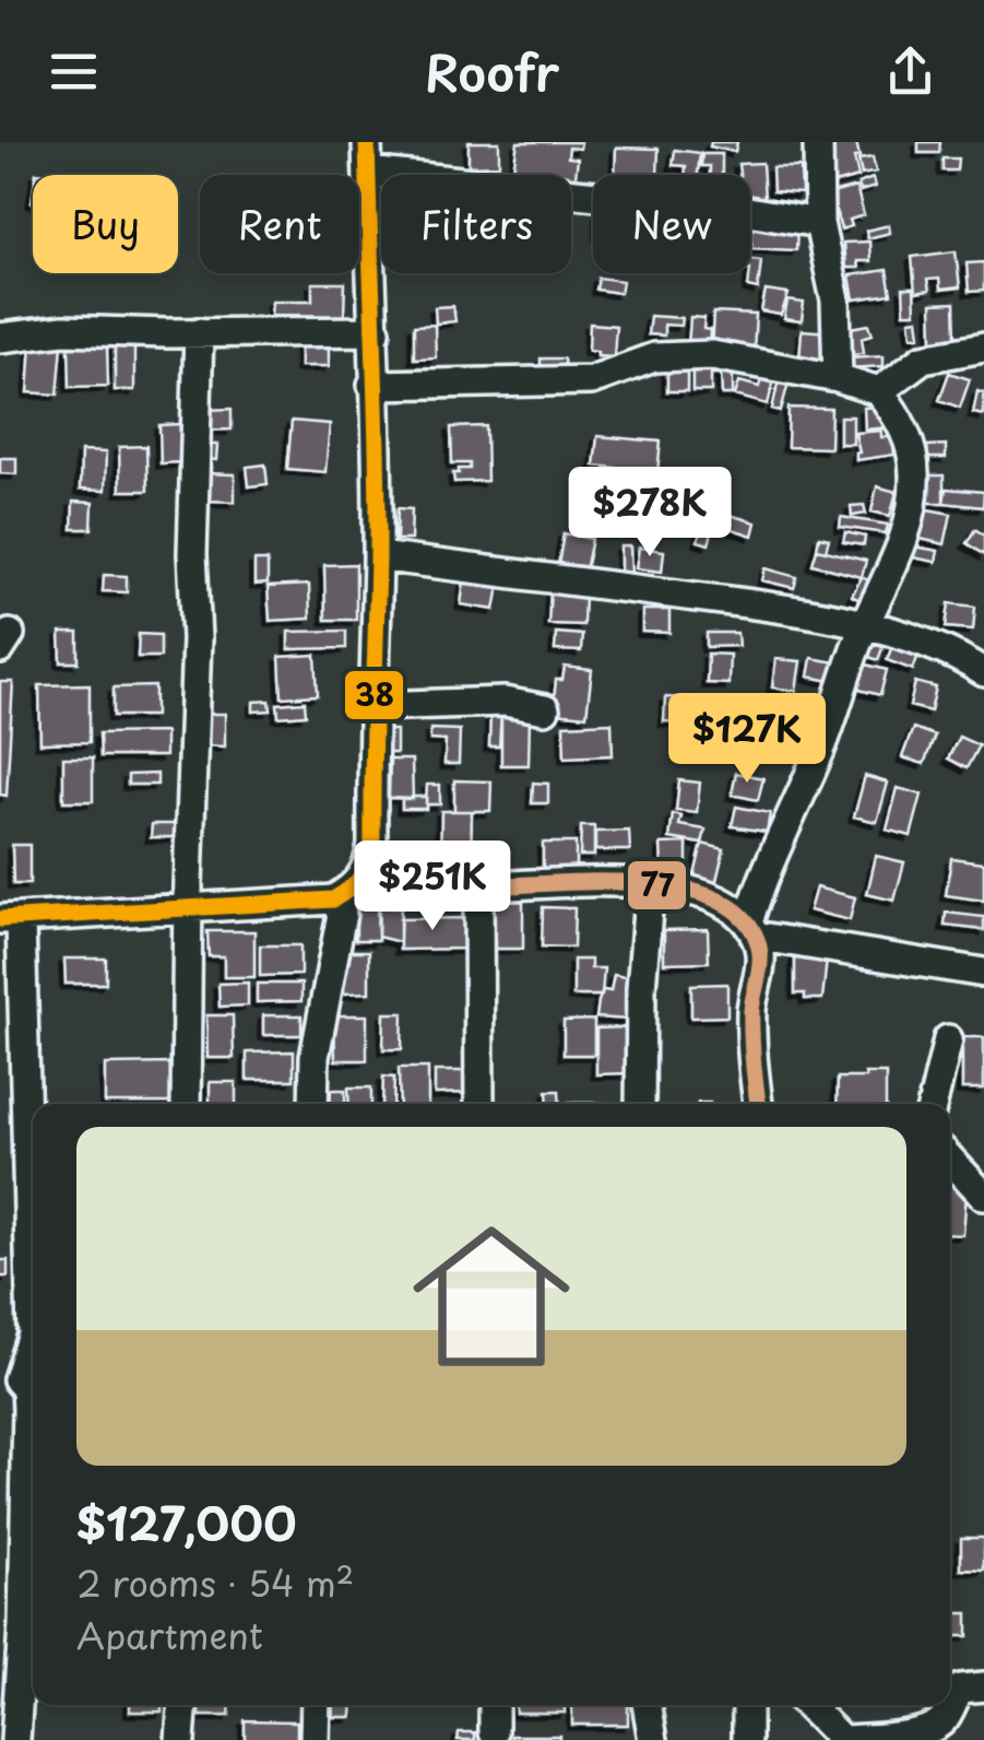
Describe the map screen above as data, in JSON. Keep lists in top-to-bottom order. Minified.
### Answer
{"lines":["transit line 38","transit line 77"],"page":{"header":"Roofr","chip":["Buy","Rent","Filters","New"],"price":["$278K","$127K","$251K"],"list":[{"name":"$127,000","note":"2 rooms · 54 m² · Apartment"}]}}
